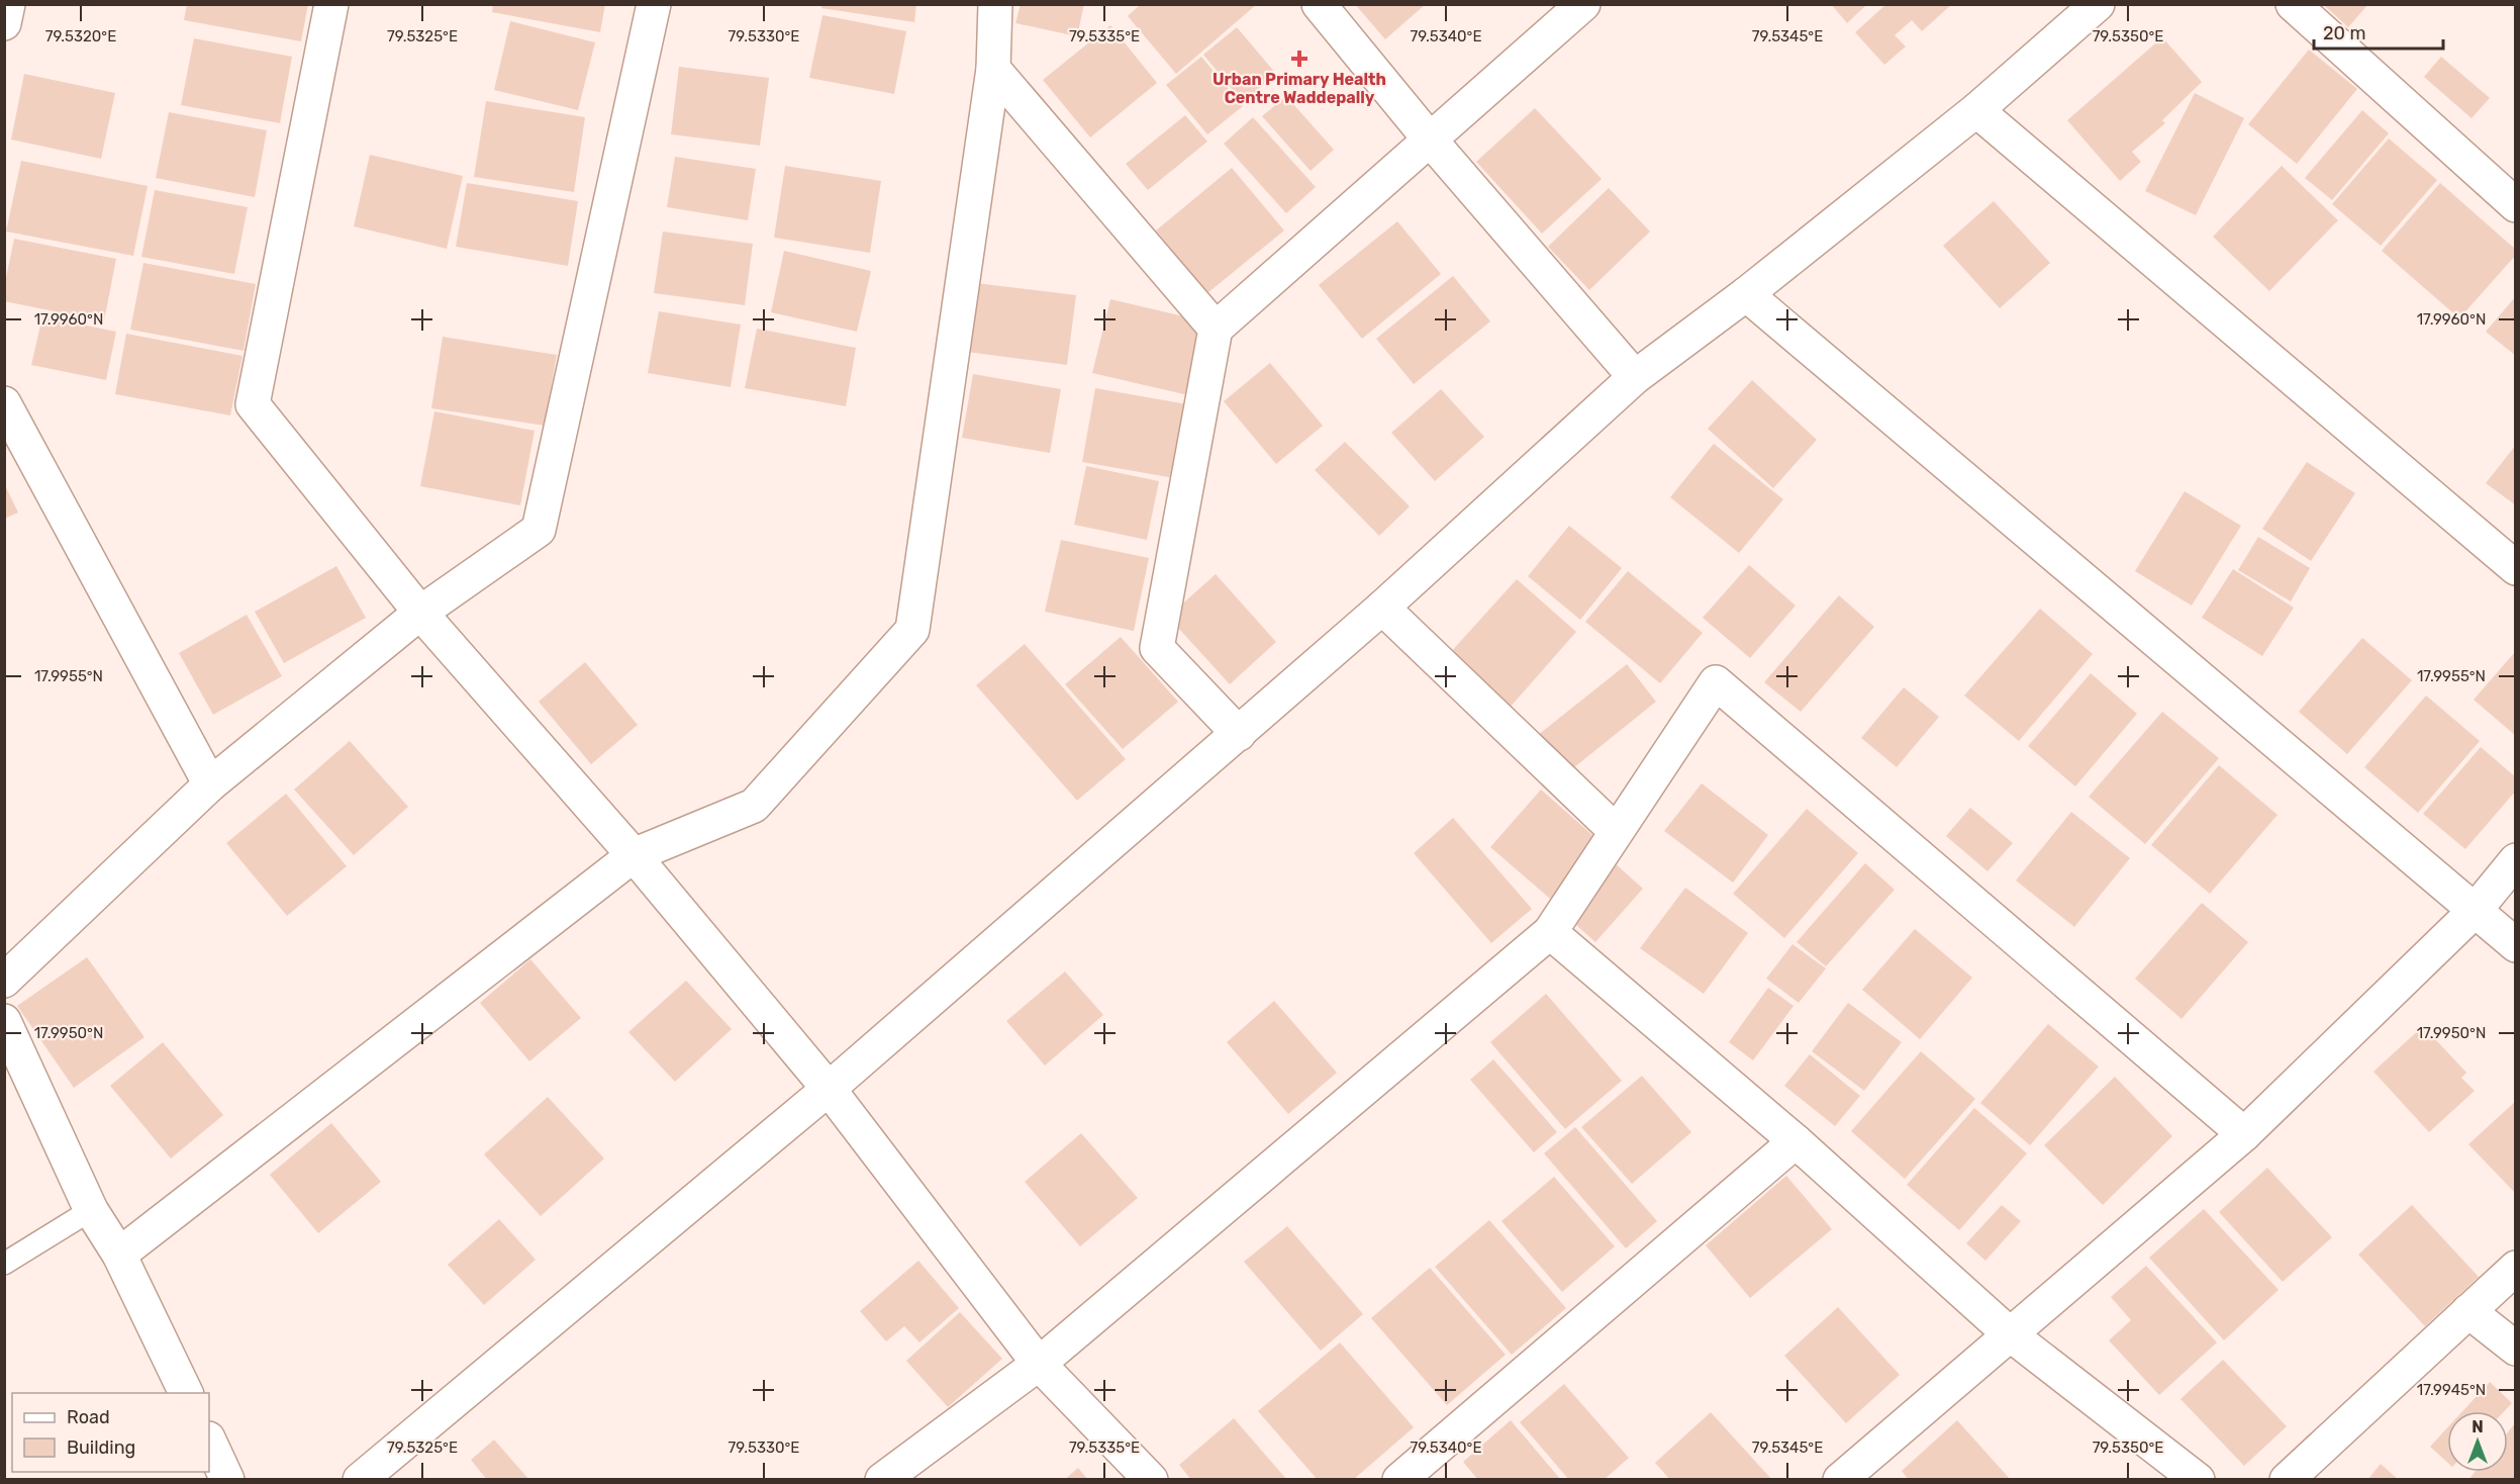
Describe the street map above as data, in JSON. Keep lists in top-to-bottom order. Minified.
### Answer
{"places":{"health":["Urban Primary Health Centre Waddepally"]},"legend":["Road","Building"],"scale_bar":"20 m","north":"top","coordinates":["79.5320°E","79.5325°E","79.5330°E","79.5335°E","79.5340°E","79.5345°E","79.5350°E","17.9960°N","17.9955°N","17.9950°N","17.9945°N"]}
